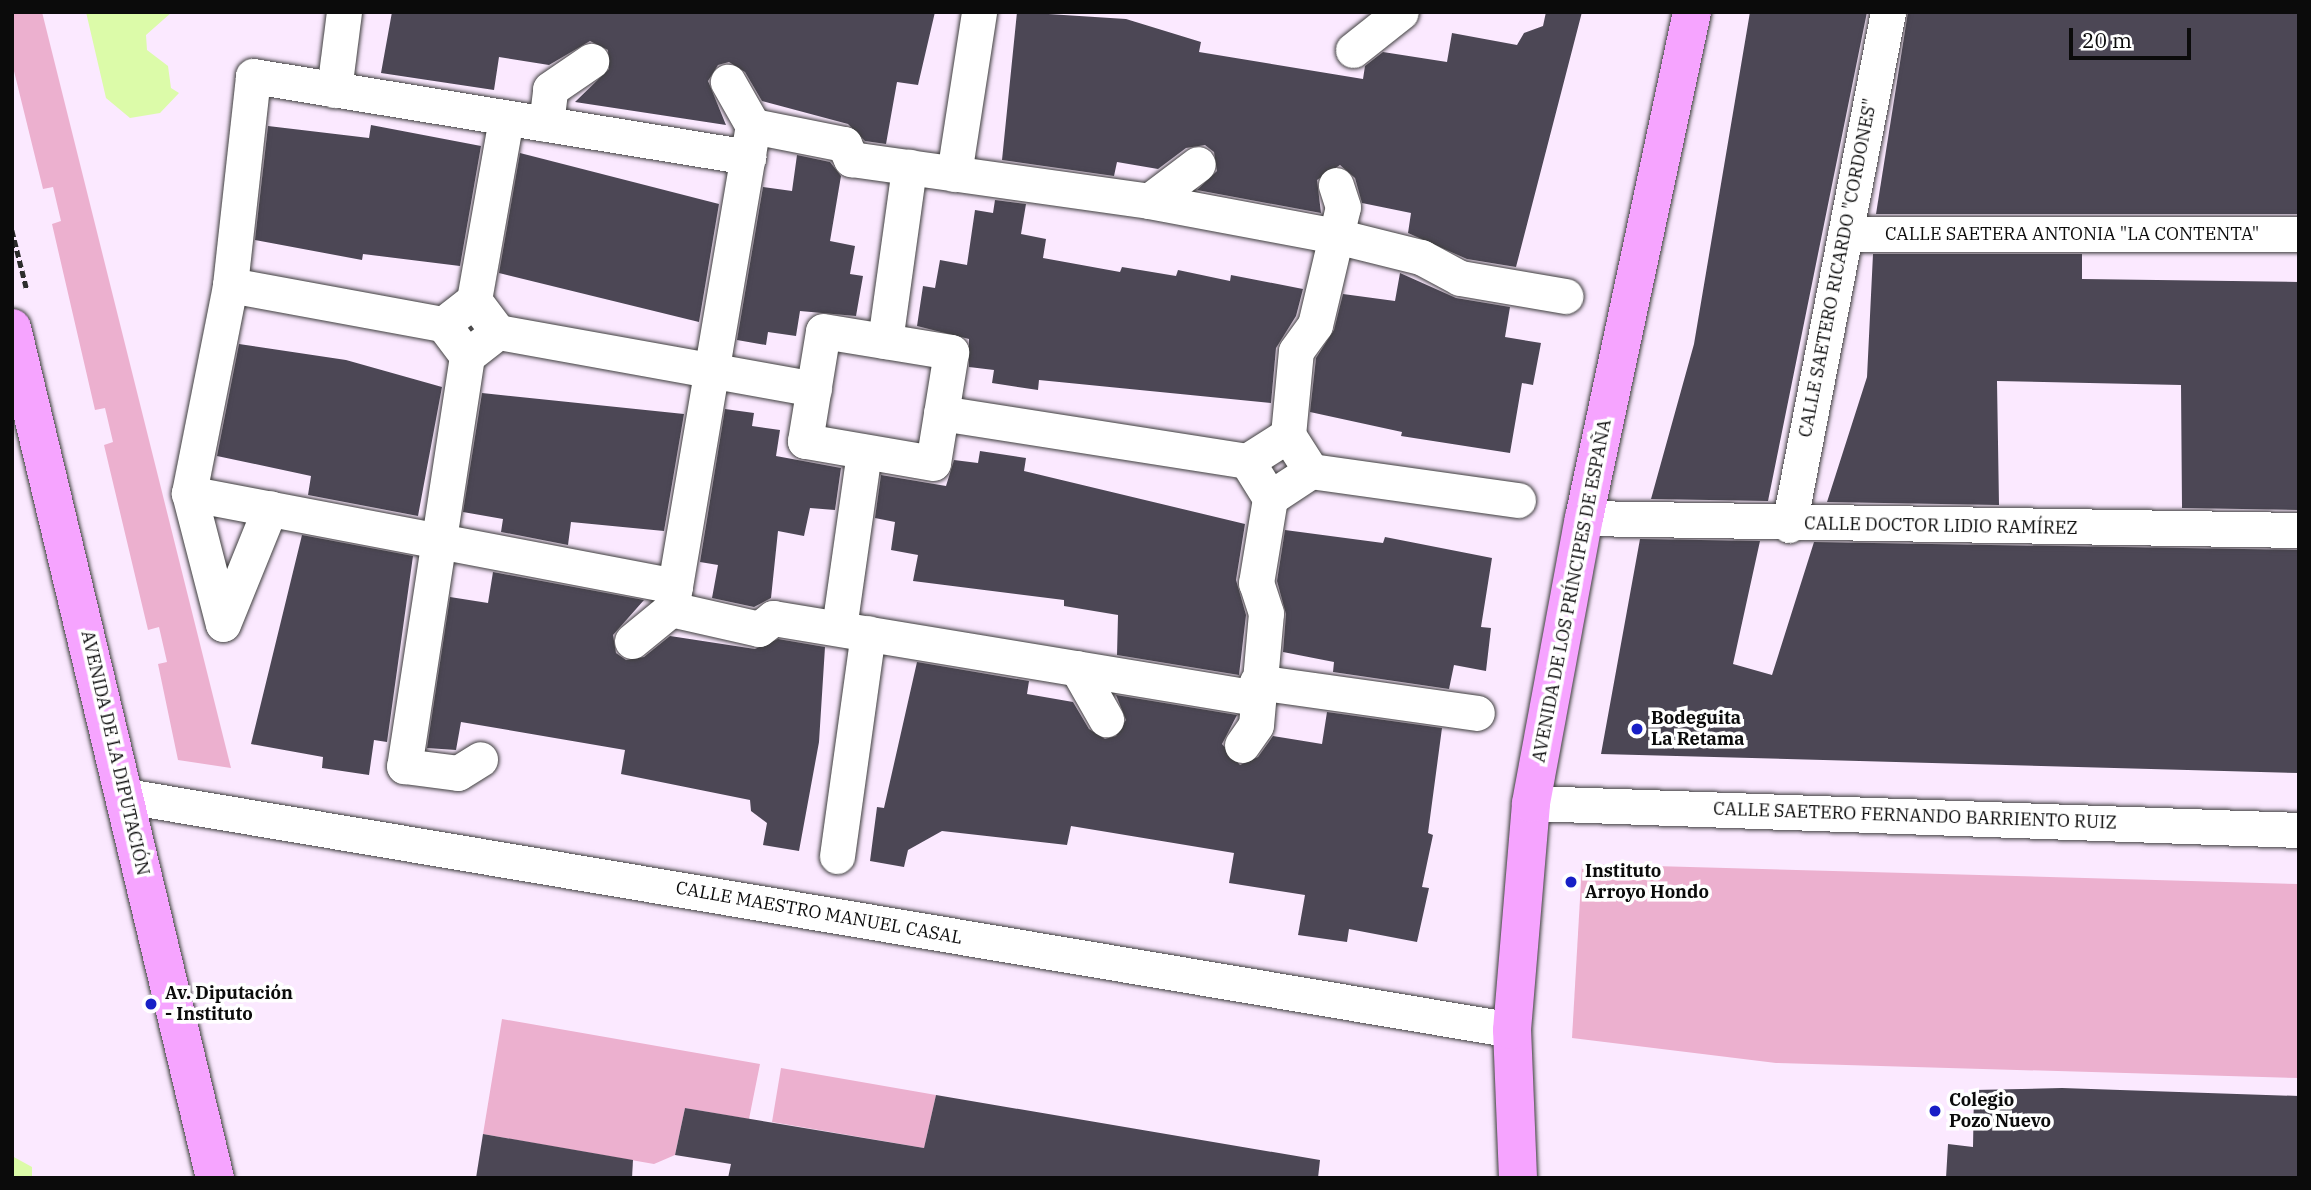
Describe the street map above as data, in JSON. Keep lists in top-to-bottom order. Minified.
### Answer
{"streets":{"street":["CALLE SAETERA ANTONIA \"LA CONTENTA\"","CALLE SAETERO RICARDO \"CORDONES\"","CALLE DOCTOR LIDIO RAMÍREZ","AVENIDA DE LOS PRÍNCIPES DE ESPAÑA","AVENIDA DE LA DIPUTACIÓN","CALLE SAETERO FERNANDO BARRIENTO RUIZ","CALLE MAESTRO MANUEL CASAL"]},"crossings":[["CALLE SAETERA ANTONIA \"LA CONTENTA\"","CALLE SAETERO RICARDO \"CORDONES\""],["CALLE SAETERO RICARDO \"CORDONES\"","CALLE DOCTOR LIDIO RAMÍREZ"],["CALLE DOCTOR LIDIO RAMÍREZ","AVENIDA DE LOS PRÍNCIPES DE ESPAÑA"],["AVENIDA DE LOS PRÍNCIPES DE ESPAÑA","CALLE SAETERO FERNANDO BARRIENTO RUIZ"],["AVENIDA DE LOS PRÍNCIPES DE ESPAÑA","CALLE MAESTRO MANUEL CASAL"],["AVENIDA DE LA DIPUTACIÓN","CALLE MAESTRO MANUEL CASAL"]],"places":["Bodeguita La Retama","Instituto Arroyo Hondo","Av. Diputación - Instituto","Colegio Pozo Nuevo"],"scale_bar":"20 m"}
